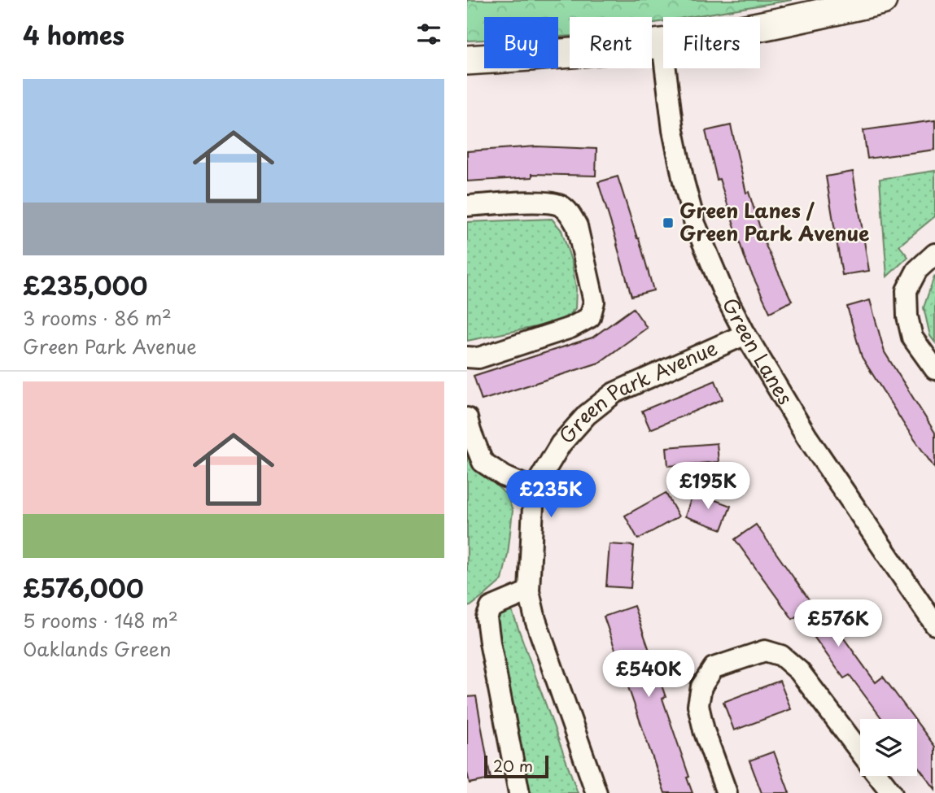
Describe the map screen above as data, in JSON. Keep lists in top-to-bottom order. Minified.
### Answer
{"streets":{"street":["Green Lanes","Green Park Avenue"]},"crossings":[["Green Lanes","Green Park Avenue"]],"places":{"transit":["Green Lanes / Green Park Avenue"]},"scale_bar":"20 m","page":{"heading":"4 homes","chip":["Buy","Rent","Filters"],"list":[{"name":"£235,000","note":"3 rooms · 86 m² · Green Park Avenue"},{"name":"£576,000","note":"5 rooms · 148 m² · Oaklands Green"}],"price":["£195K","£235K","£576K","£540K"],"scale":"20 m"}}
